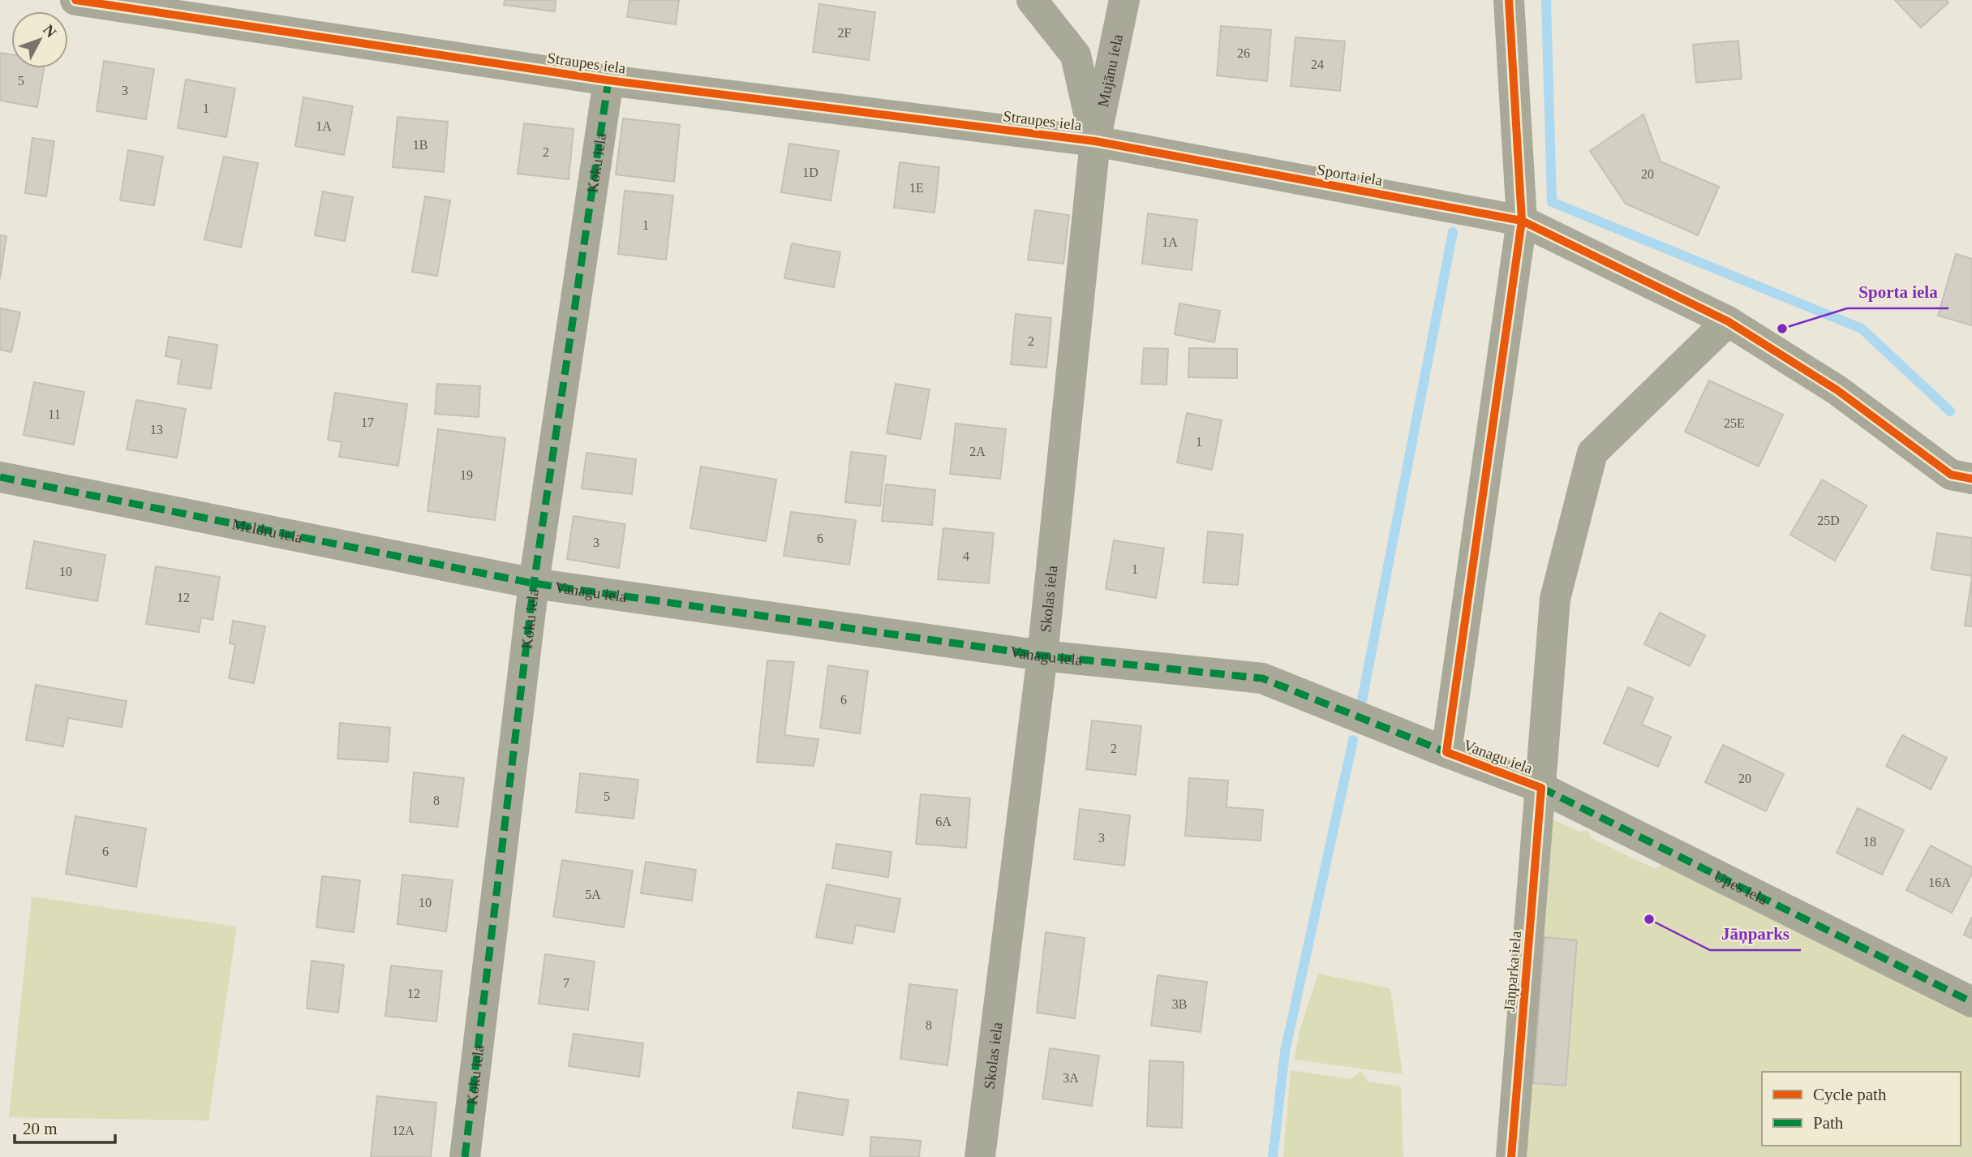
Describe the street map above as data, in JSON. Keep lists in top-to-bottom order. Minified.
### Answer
{"streets":{"street":["Straupes iela","Mujānu iela","Koku iela","Sporta iela","Meldru iela","Vanagu iela","Skolas iela","Upes iela","Jāņparka iela"]},"crossings":[["Straupes iela","Mujānu iela"],["Straupes iela","Koku iela"],["Straupes iela","Sporta iela"],["Straupes iela","Skolas iela"],["Mujānu iela","Sporta iela"],["Mujānu iela","Skolas iela"],["Koku iela","Meldru iela"],["Koku iela","Vanagu iela"],["Sporta iela","Skolas iela"],["Sporta iela","Jāņparka iela"],["Meldru iela","Vanagu iela"],["Vanagu iela","Skolas iela"],["Vanagu iela","Upes iela"],["Vanagu iela","Jāņparka iela"],["Upes iela","Jāņparka iela"]],"places":["Sporta iela","Jāņparks"],"house_numbers":["2F","26","24","5","3","1","1A","1B","2","1D","20","1E","1","1A","2","11","17","25E","13","1","2A","19","25D","6","3","4","1","10","12","6","2","20","5","8","6A","3","18","6","16A","5A","10","7","12","3B","8","3A","12A"],"legend":["Cycle path","Path"],"scale_bar":"20 m","north":"top right"}
